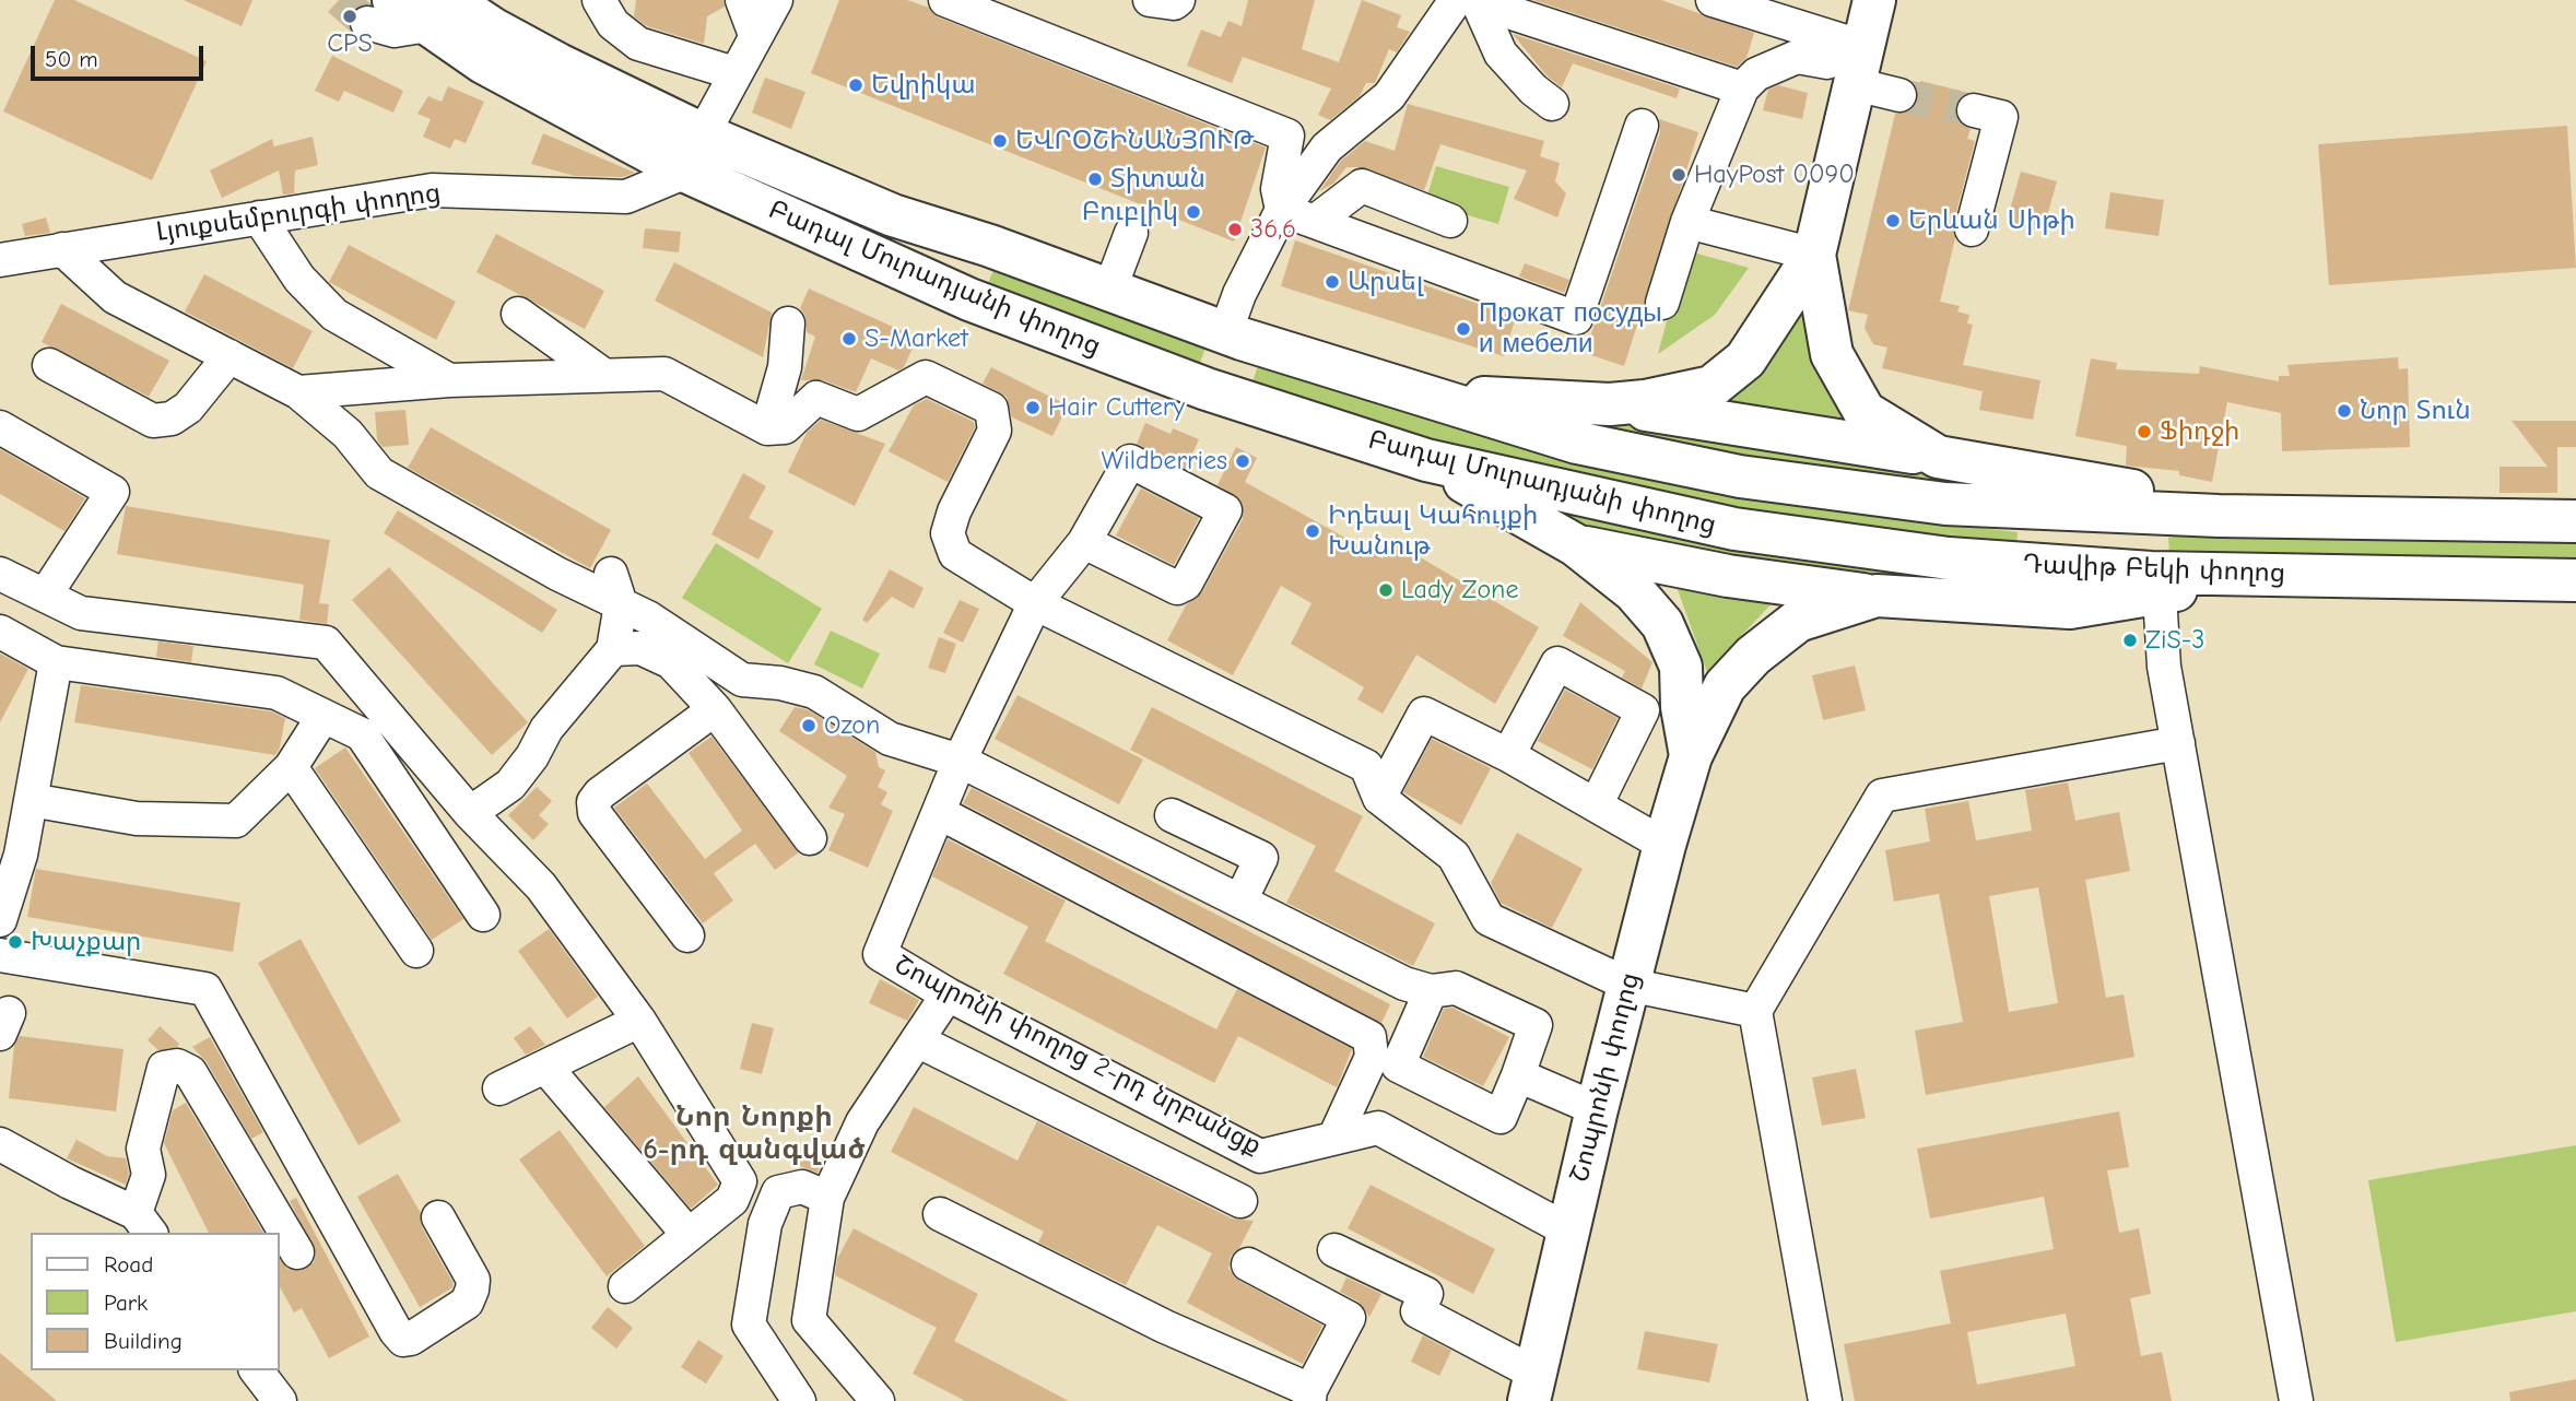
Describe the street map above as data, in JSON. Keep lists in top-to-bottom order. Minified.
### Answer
{"streets":{"main road":["Բադալ Մուրադյանի փողոց","Դավիթ Բեկի փողոց","Շոպրոնի փողոց"],"street":["Լյուքսեմբուրգի փողոց","Շոպրոնի փողոց 2-րդ նրբանցք"]},"crossings":[["Լյուքսեմբուրգի փողոց","Բադալ Մուրադյանի փողոց"],["Բադալ Մուրադյանի փողոց","Դավիթ Բեկի փողոց"],["Շոպրոնի փողոց 2-րդ նրբանցք","Շոպրոնի փողոց"]],"districts":["Նոր Նորքի 6-րդ զանգված"],"places":["CPS","Եվրիկա","ԵՎՐՕՇԻՆԱՆՅՈՒԹ","HayPost 0090","Տիտան","Բուբլիկ","Երևան Սիթի","36,6","Արսել","Прокат посуды и мебели","S-Market","Hair Cuttery","Նոր Տուն","Ֆիդջի","Wildberries","Իդեալ Կահույքի Խանութ","Lady Zone","ZiS-3","Ozon","Խաչքար"],"legend":["Road","Park","Building"],"scale_bar":"50 m"}
